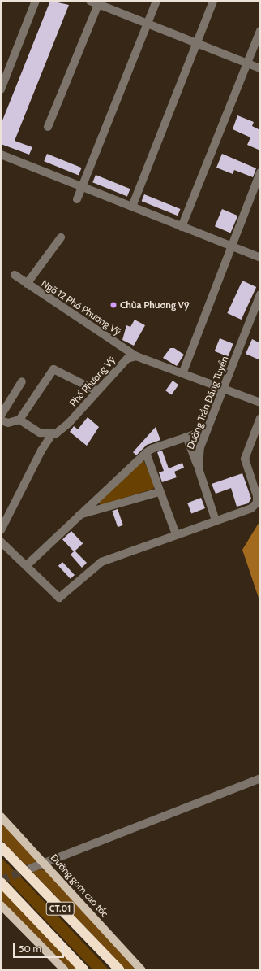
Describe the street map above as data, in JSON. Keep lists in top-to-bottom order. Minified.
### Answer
{"streets":{"highway":["CT.01"],"main road":["Đường gom cao tốc"],"street":["Ngõ 12 Phố Phương Vỹ","Phố Phương Vỹ","Đường Trần Đăng Tuyển"]},"crossings":[["Ngõ 12 Phố Phương Vỹ","Phố Phương Vỹ"]],"places":["Chùa Phương Vỹ"],"scale_bar":"50 m"}
